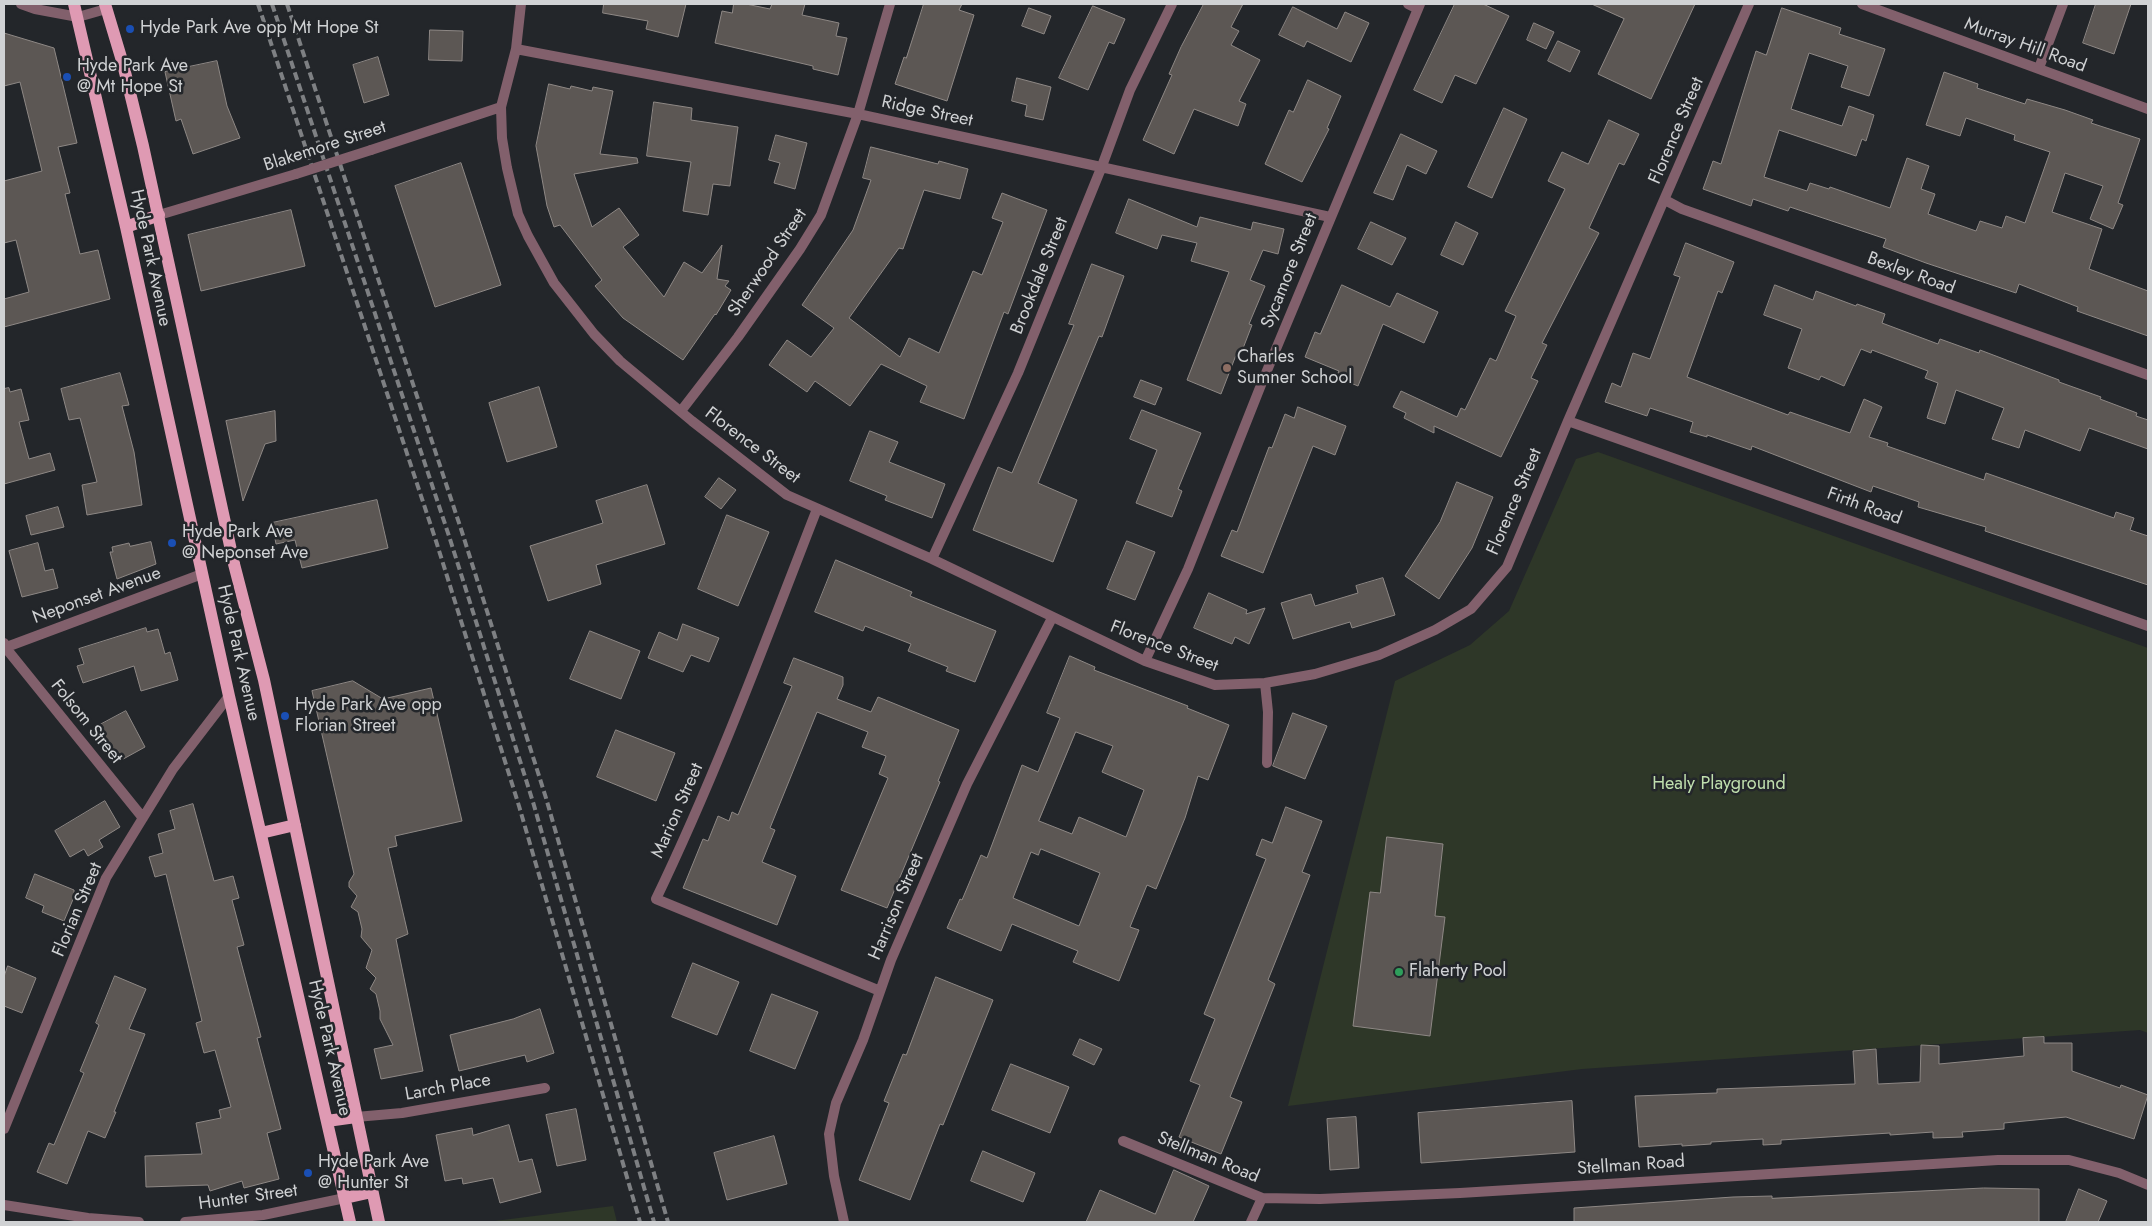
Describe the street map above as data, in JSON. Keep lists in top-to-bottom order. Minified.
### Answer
{"streets":{"main road":["Hyde Park Avenue"],"street":["Murray Hill Road","Ridge Street","Florence Street","Blakemore Street","Sherwood Street","Sycamore Street","Bexley Road","Brookdale Street","Firth Road","Neponset Avenue","Folsom Street","Marion Street","Harrison Street","Florian Street","Larch Place","Stellman Road","Hunter Street"]},"crossings":[["Ridge Street","Florence Street"],["Ridge Street","Sherwood Street"],["Ridge Street","Sycamore Street"],["Ridge Street","Brookdale Street"],["Florence Street","Blakemore Street"],["Florence Street","Sherwood Street"],["Florence Street","Sycamore Street"],["Florence Street","Bexley Road"],["Florence Street","Brookdale Street"],["Florence Street","Firth Road"],["Florence Street","Marion Street"],["Florence Street","Harrison Street"],["Blakemore Street","Hyde Park Avenue"],["Hyde Park Avenue","Neponset Avenue"],["Hyde Park Avenue","Florian Street"],["Hyde Park Avenue","Larch Place"],["Hyde Park Avenue","Hunter Street"],["Neponset Avenue","Folsom Street"],["Folsom Street","Florian Street"],["Marion Street","Harrison Street"]],"parks":["Healy Playground"],"places":["Hyde Park Ave opp Mt Hope St","Hyde Park Ave @ Mt Hope St","Charles Sumner School","Hyde Park Ave @ Neponset Ave","Hyde Park Ave opp Florian Street","Flaherty Pool","Hyde Park Ave @ Hunter St"]}
